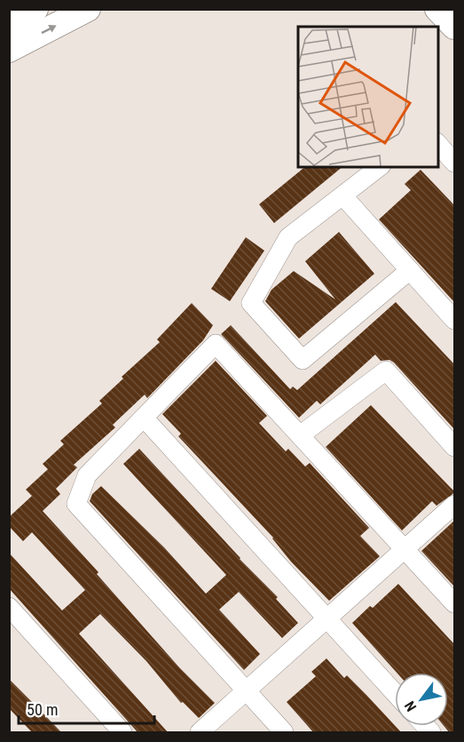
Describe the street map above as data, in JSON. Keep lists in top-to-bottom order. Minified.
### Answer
{"scale_bar":"50 m","north":"bottom left"}
